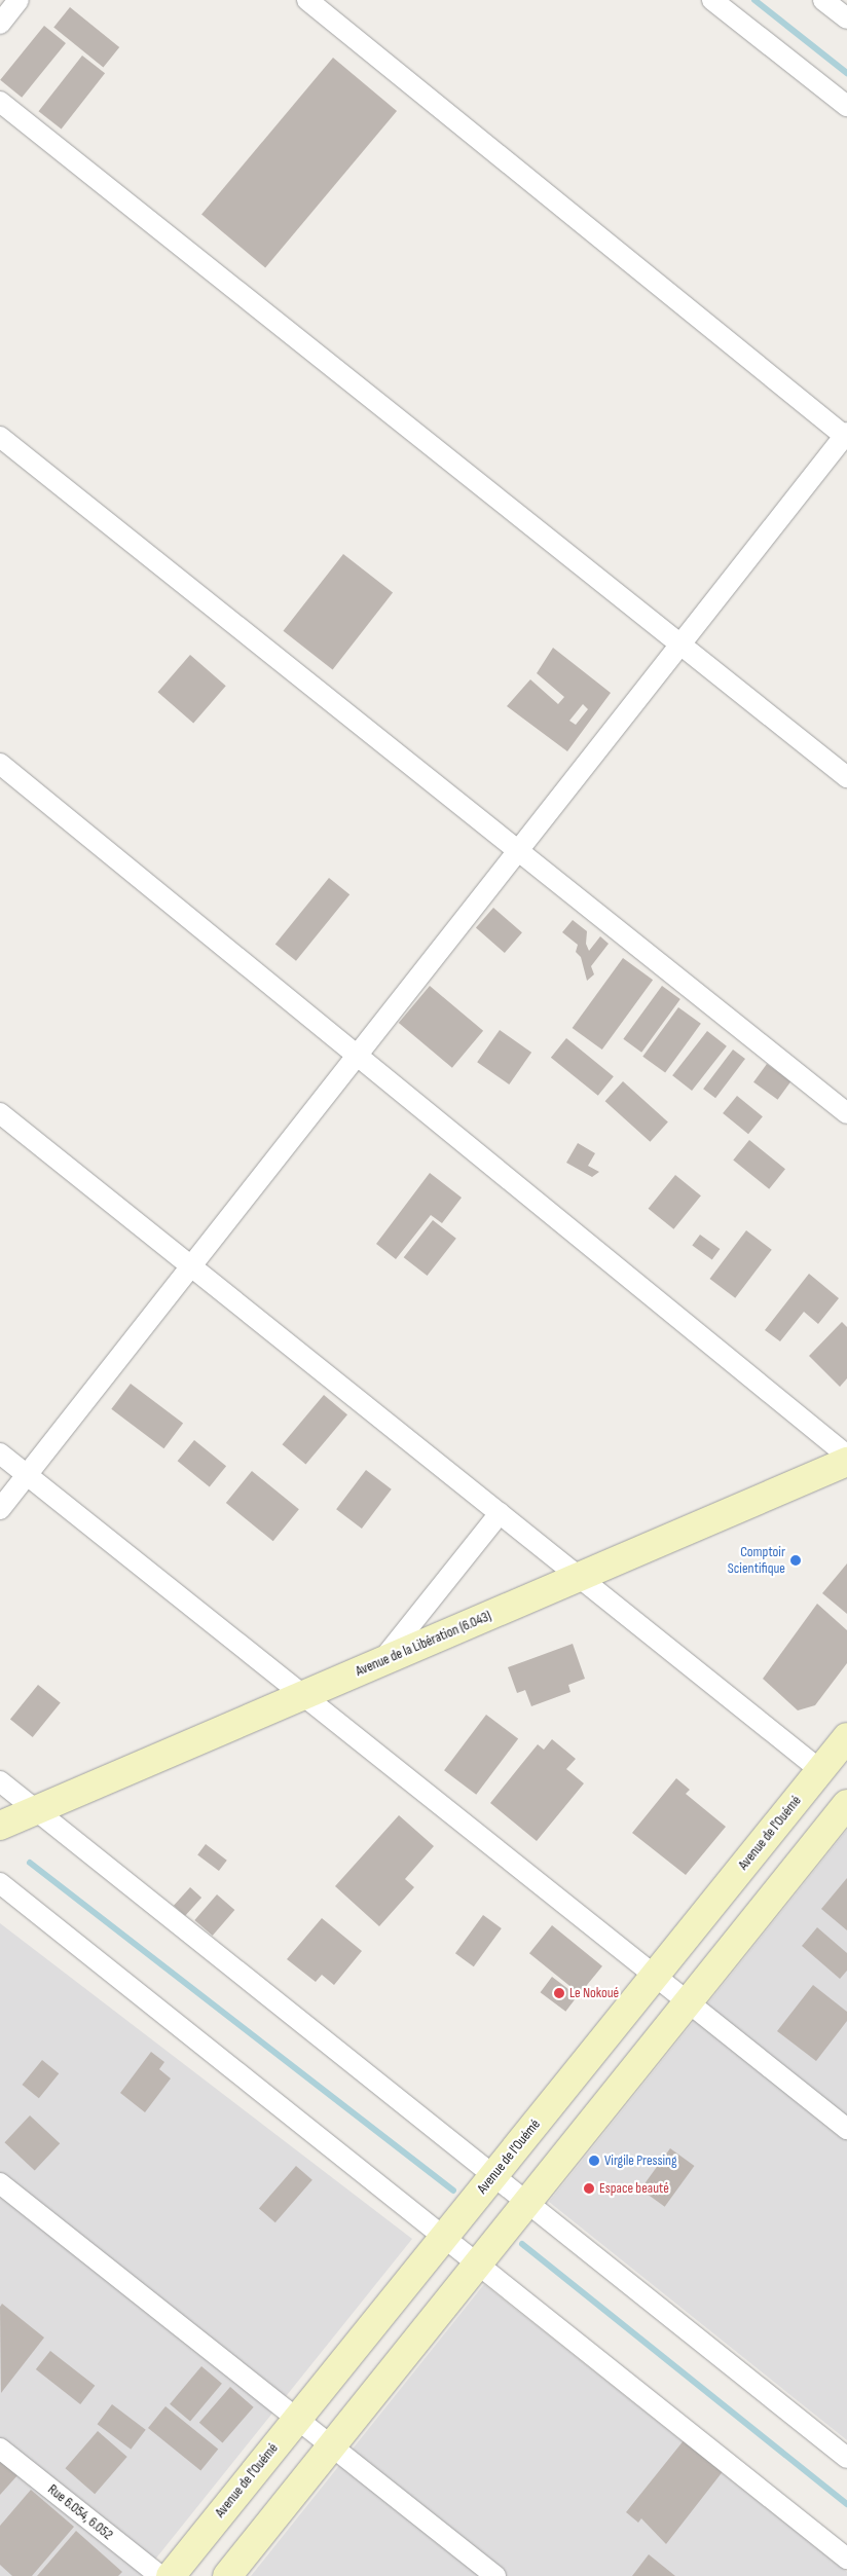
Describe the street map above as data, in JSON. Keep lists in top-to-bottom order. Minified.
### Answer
{"streets":{"main road":["Avenue de la Libération (6.043)","Avenue de l'Ouémé"],"street":["Rue 6.054, 6.052"]},"places":["Comptoir Scientifique","Le Nokoué","Virgile Pressing","Espace beauté"]}
